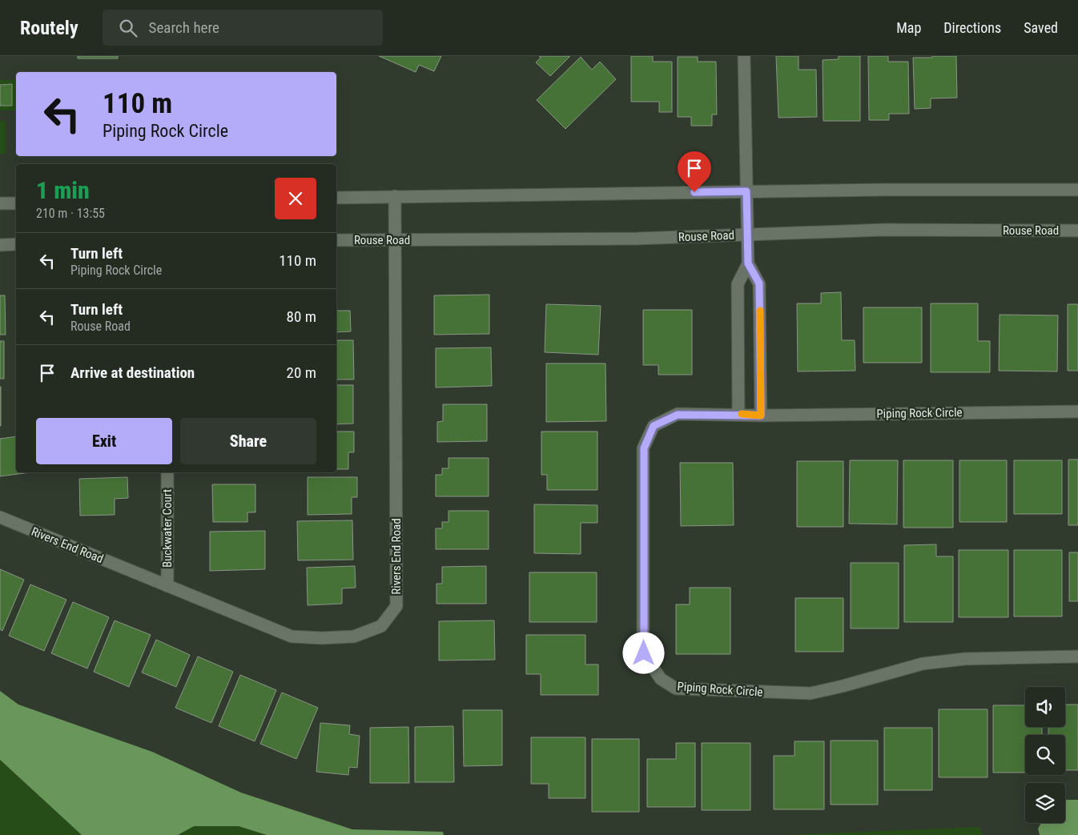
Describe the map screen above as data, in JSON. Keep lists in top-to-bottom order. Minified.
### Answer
{"streets":{"street":["Rouse Road","Piping Rock Circle","Buckwater Court","Rivers End Road"]},"crossings":[["Rouse Road","Rivers End Road"],["Buckwater Court","Rivers End Road"]],"page":{"header":"Routely","search":"Search here","nav":["Map","Directions","Saved"],"turn":["110 m","Piping Rock Circle"],"heading":["1 min","210 m · 13:55"],"list":[{"name":"Turn left","note":"Piping Rock Circle","value":"110 m"},{"name":"Turn left","note":"Rouse Road","value":"80 m"},{"name":"Arrive at destination","value":"20 m"}],"buttons":["Exit","Share"]}}
